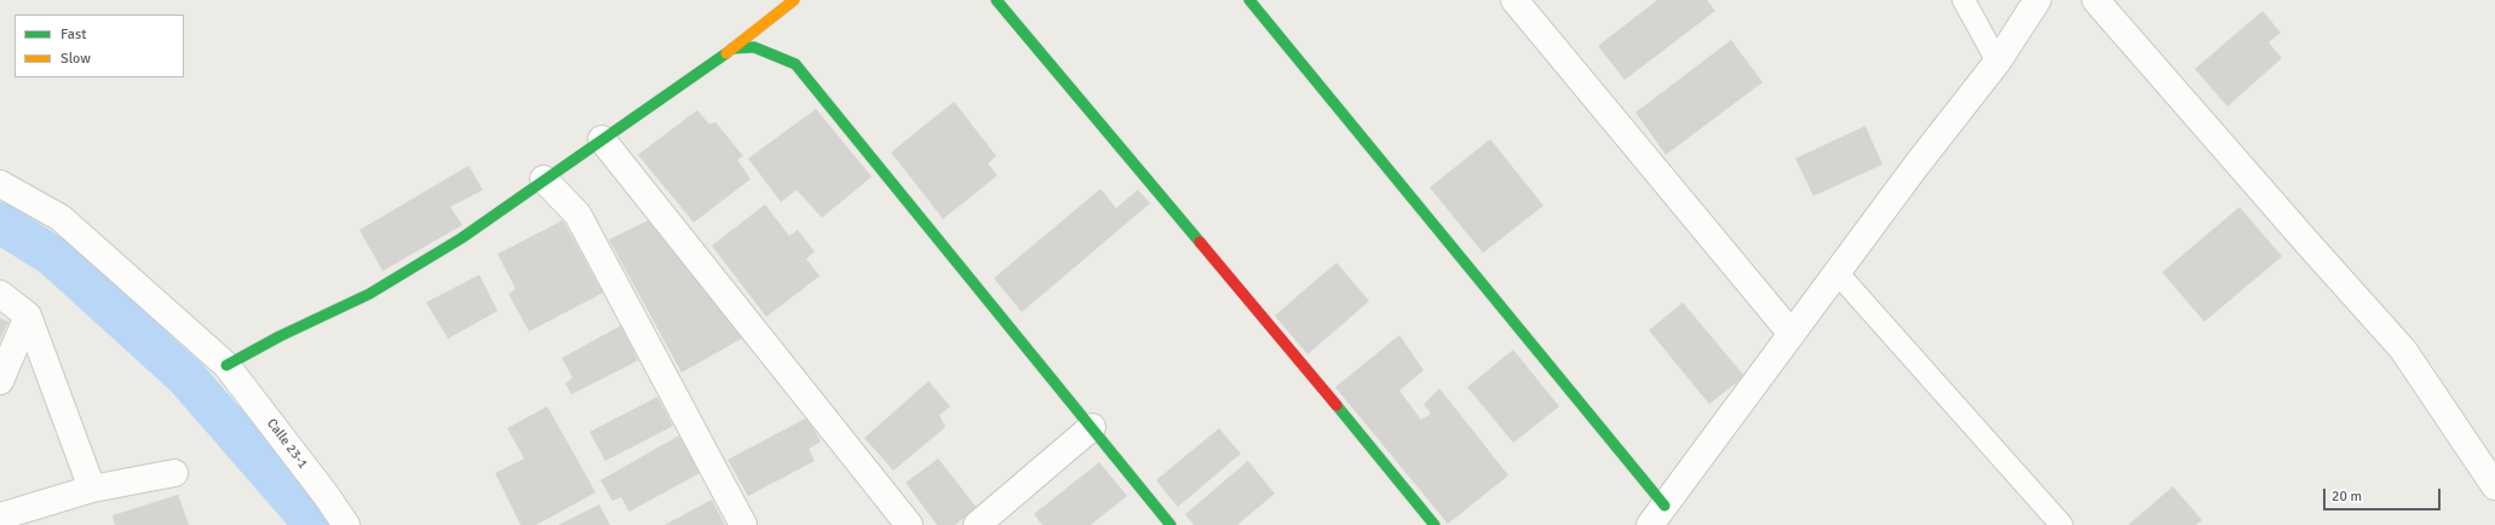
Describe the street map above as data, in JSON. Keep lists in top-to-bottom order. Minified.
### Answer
{"streets":{"street":["Calle 23-1"]},"legend":["Fast","Slow"],"scale_bar":"20 m"}
